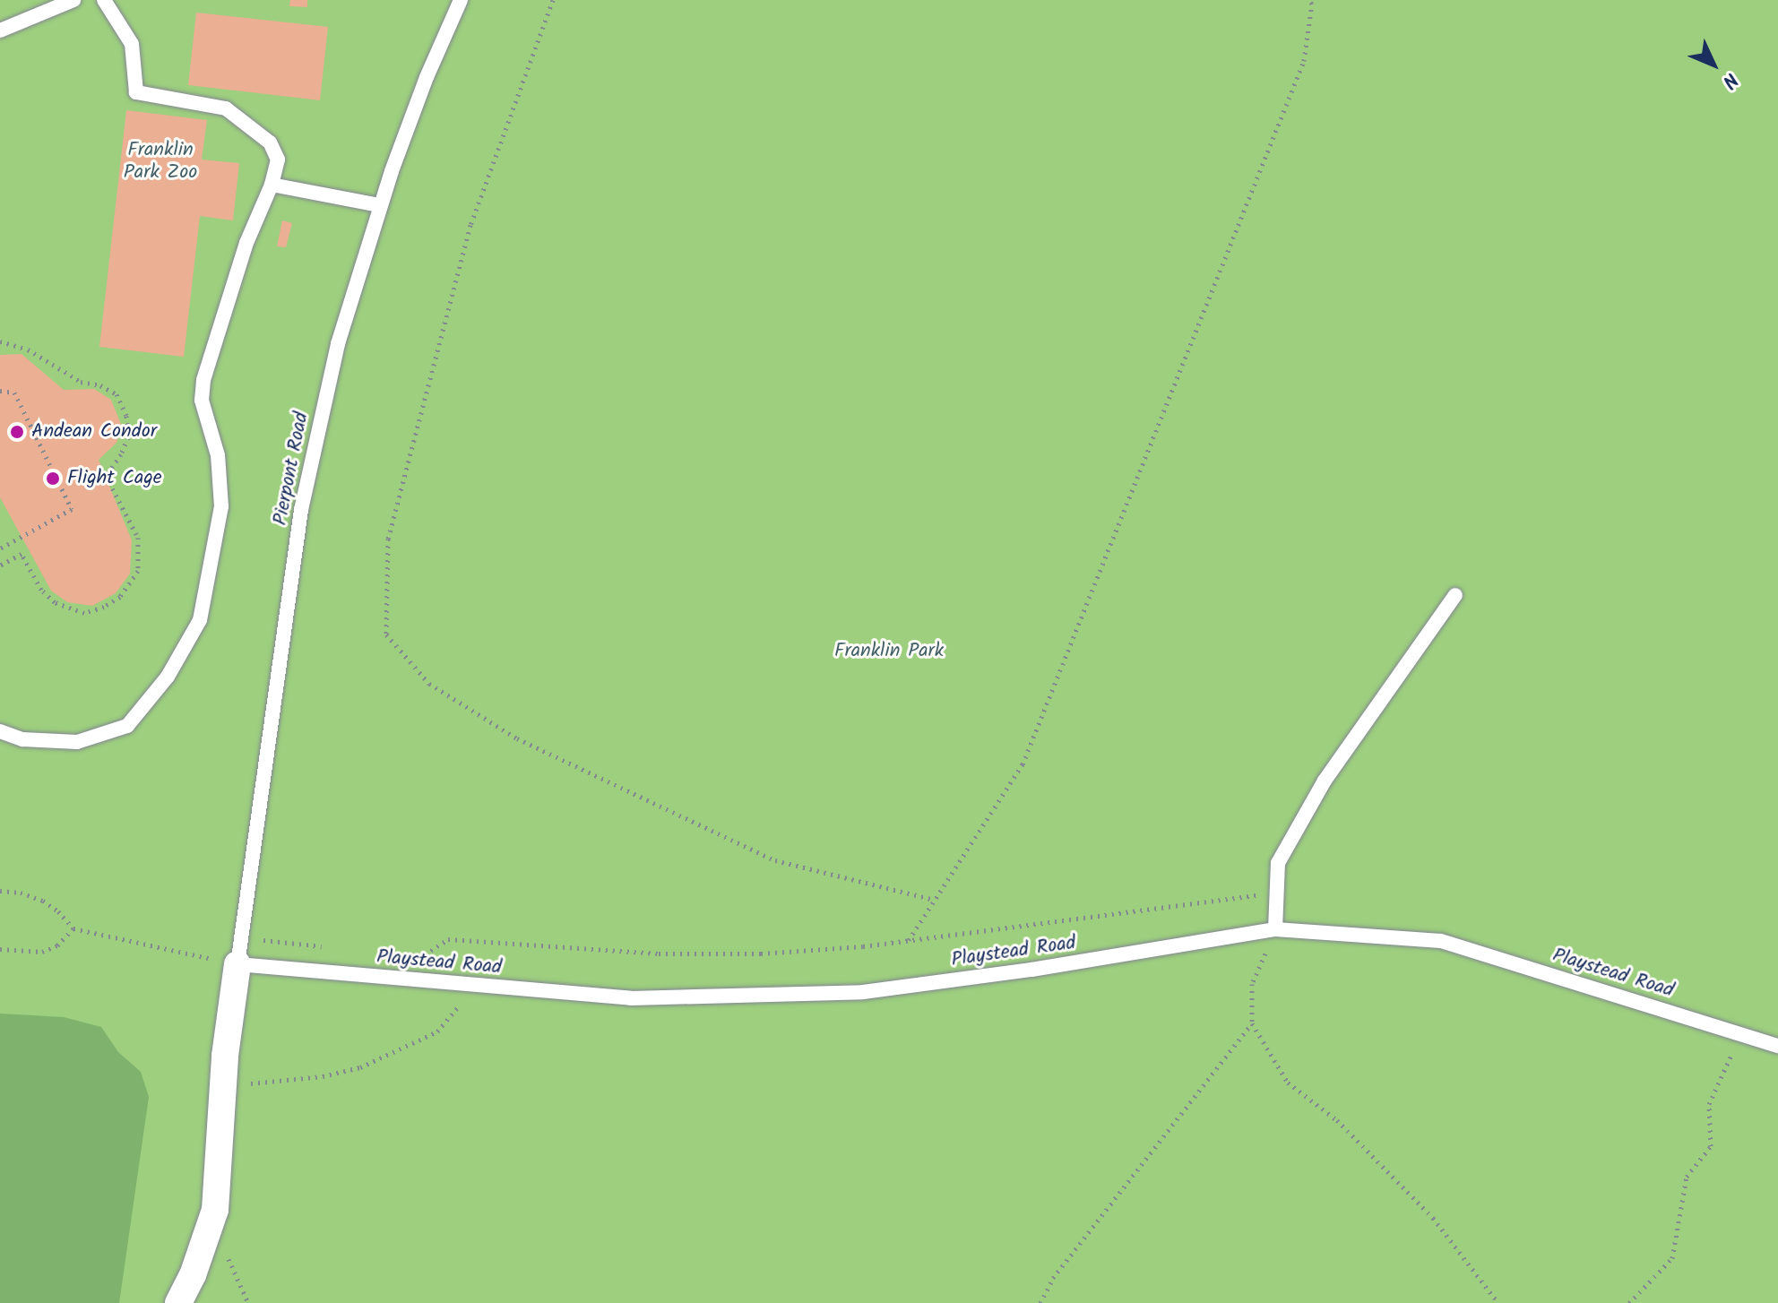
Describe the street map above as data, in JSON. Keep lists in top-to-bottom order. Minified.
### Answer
{"streets":{"lane":["Pierpont Road","Playstead Road"]},"crossings":[["Pierpont Road","Playstead Road"]],"parks":["Franklin Park Zoo","Franklin Park"],"places":["Andean Condor","Flight Cage"],"north":"bottom right"}
